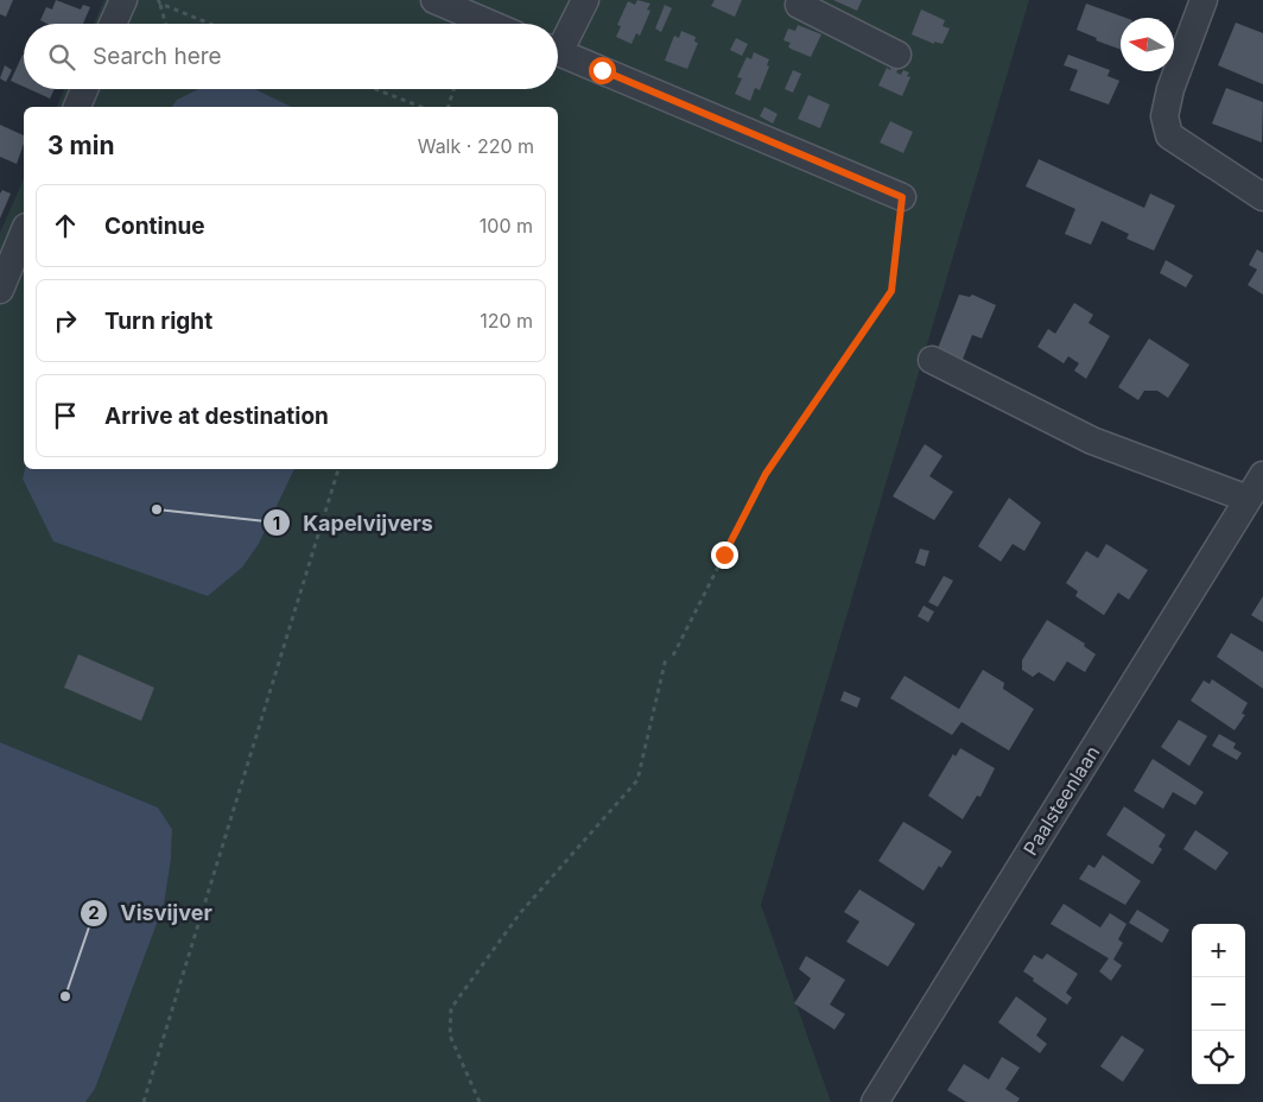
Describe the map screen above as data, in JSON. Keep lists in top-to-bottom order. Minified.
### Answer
{"streets":{"street":["Paalsteenlaan"]},"places":["Kapelvijvers","Visvijver"],"north":"left","page":{"search":"Search here","heading":["3 min","Walk · 220 m"],"list":[["Continue","100 m"],["Turn right","120 m"],"Arrive at destination"],"map_buttons":["+","−"]}}
